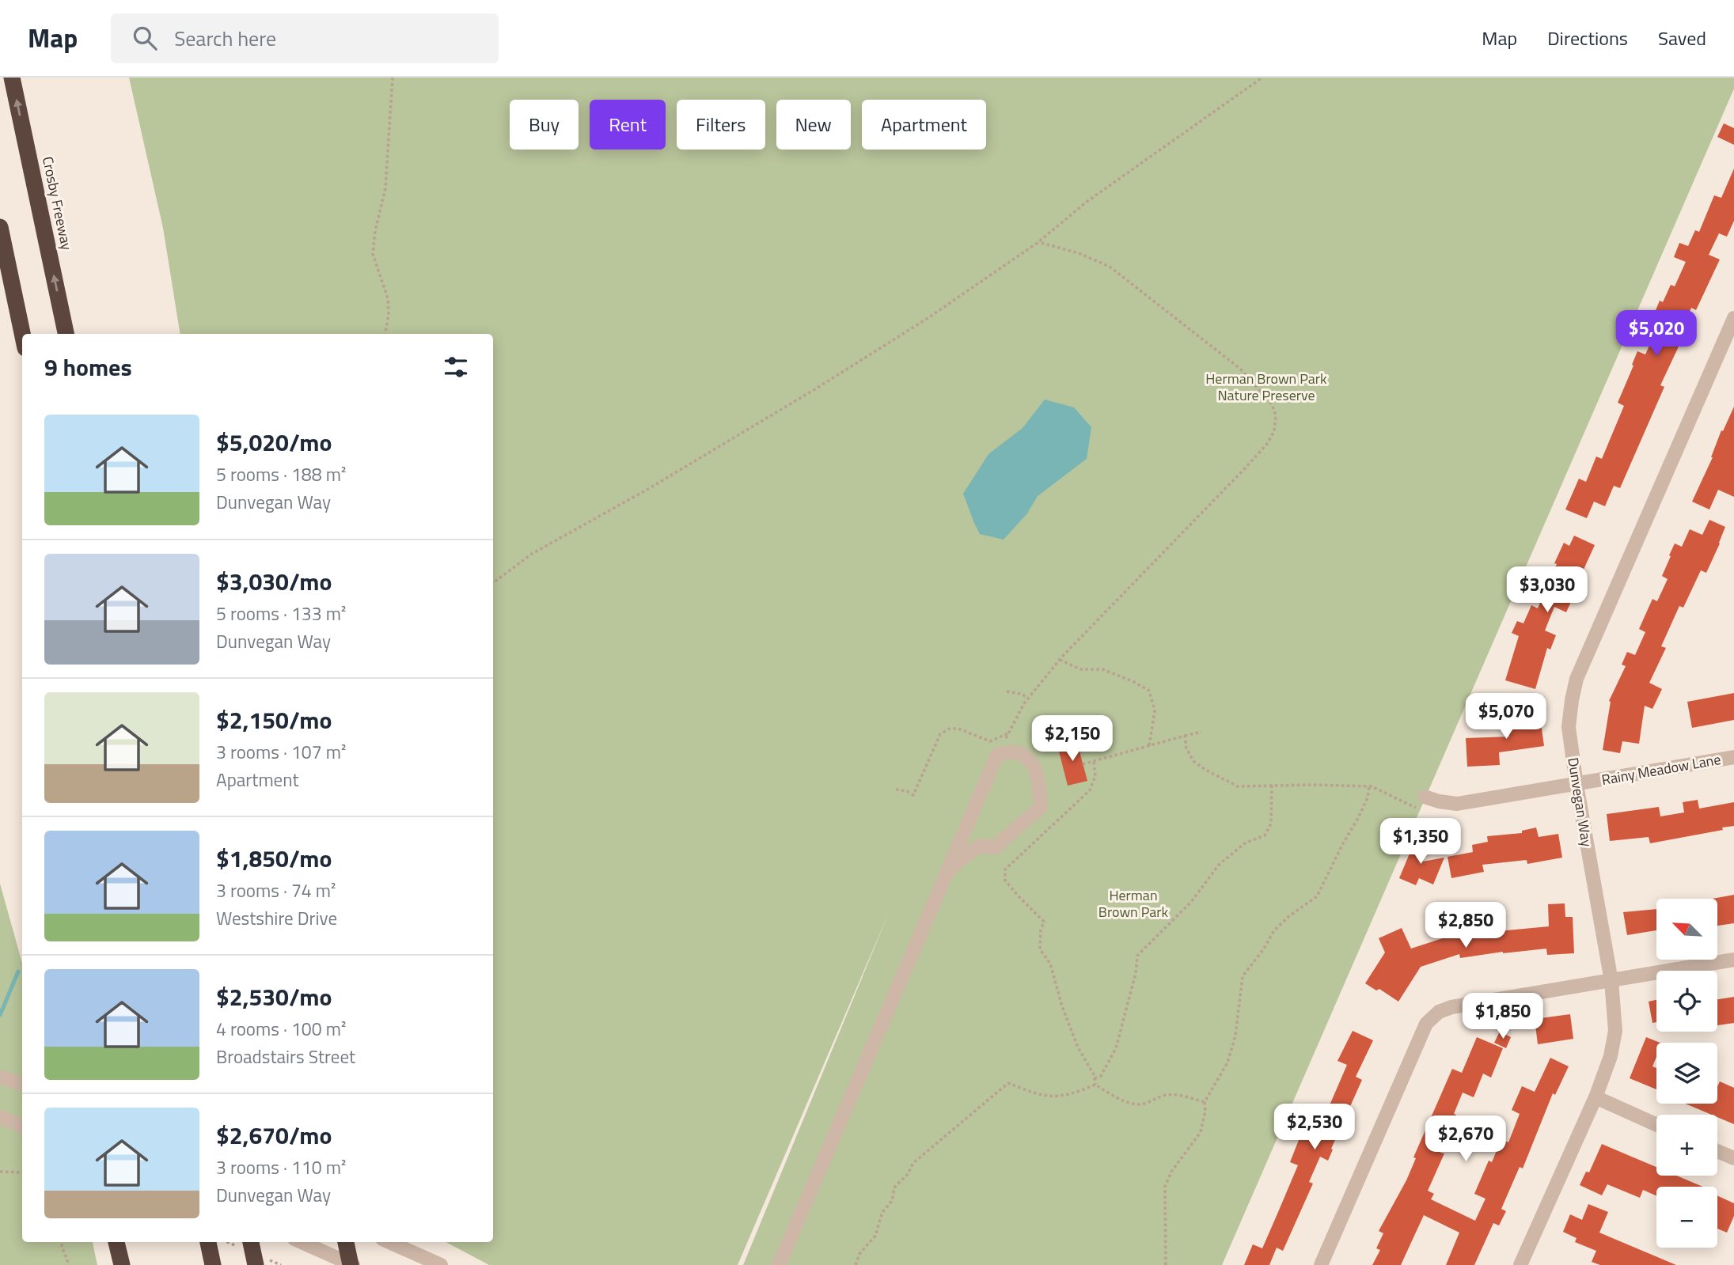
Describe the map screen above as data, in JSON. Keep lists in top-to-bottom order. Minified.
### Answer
{"streets":{"highway":["Crosby Freeway"],"street":["Rainy Meadow Lane","Dunvegan Way"]},"crossings":[["Rainy Meadow Lane","Dunvegan Way"]],"parks":["Herman Brown Park Nature Preserve","Herman Brown Park"],"north":"top left","page":{"header":"Map","search":"Search here","nav":["Map","Directions","Saved"],"chip":["Buy","Rent","Filters","New","Apartment"],"price":["$5,020","$3,030","$5,070","$2,150","$1,350","$2,850","$1,850","$2,530","$2,670"],"heading":"9 homes","list":[{"name":"$5,020/mo","note":"5 rooms · 188 m² · Dunvegan Way"},{"name":"$3,030/mo","note":"5 rooms · 133 m² · Dunvegan Way"},{"name":"$2,150/mo","note":"3 rooms · 107 m² · Apartment"},{"name":"$1,850/mo","note":"3 rooms · 74 m² · Westshire Drive"},{"name":"$2,530/mo","note":"4 rooms · 100 m² · Broadstairs Street"},{"name":"$2,670/mo","note":"3 rooms · 110 m² · Dunvegan Way"}],"map_buttons":["+","−"]}}
